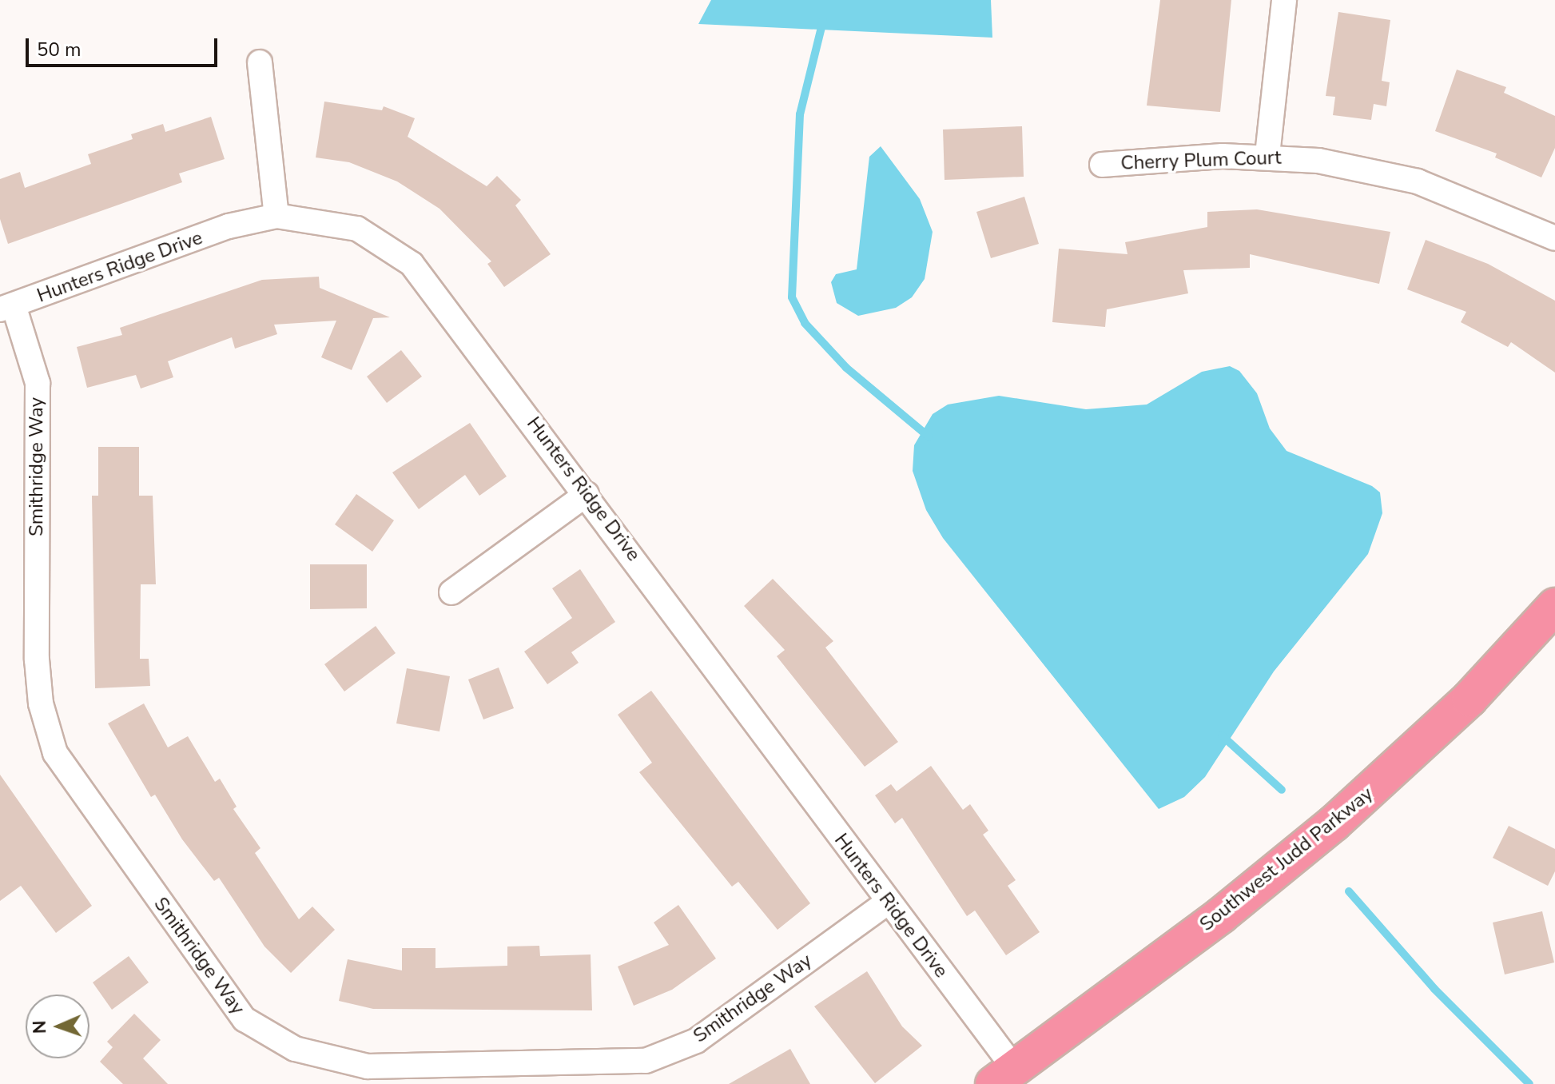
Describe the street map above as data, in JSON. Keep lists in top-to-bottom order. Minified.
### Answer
{"streets":{"highway":["Southwest Judd Parkway"],"street":["Cherry Plum Court","Hunters Ridge Drive","Smithridge Way"]},"crossings":[["Hunters Ridge Drive","Smithridge Way"],["Hunters Ridge Drive","Southwest Judd Parkway"]],"scale_bar":"50 m","north":"left"}
